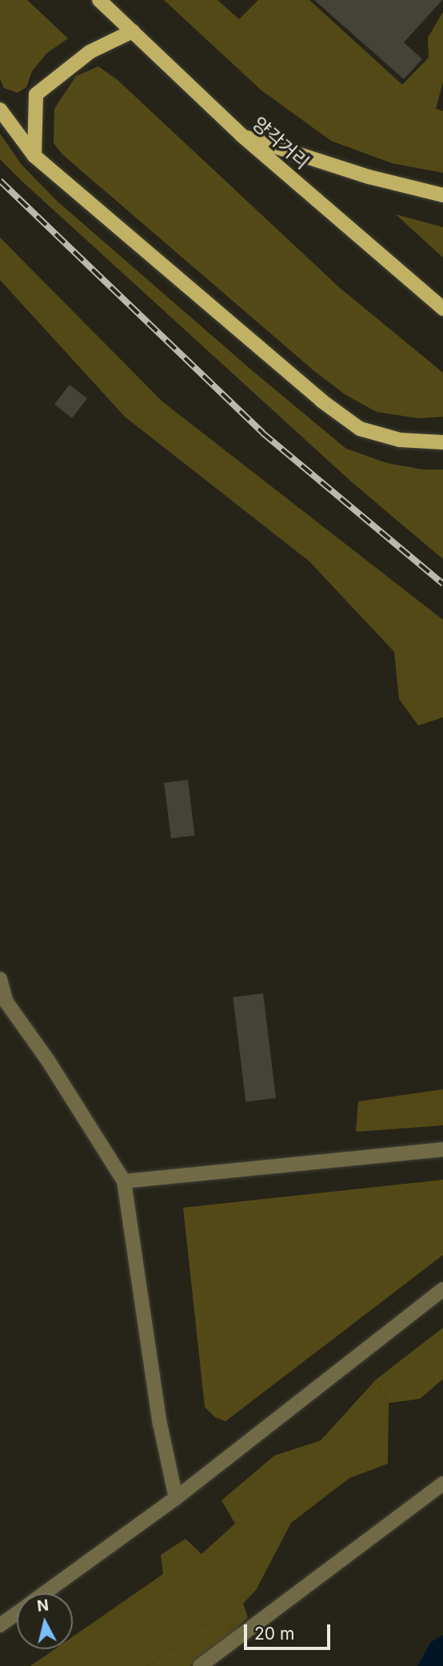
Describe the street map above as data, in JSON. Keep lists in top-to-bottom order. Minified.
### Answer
{"streets":{"main road":["양각거리"]},"scale_bar":"20 m","north":"top"}
